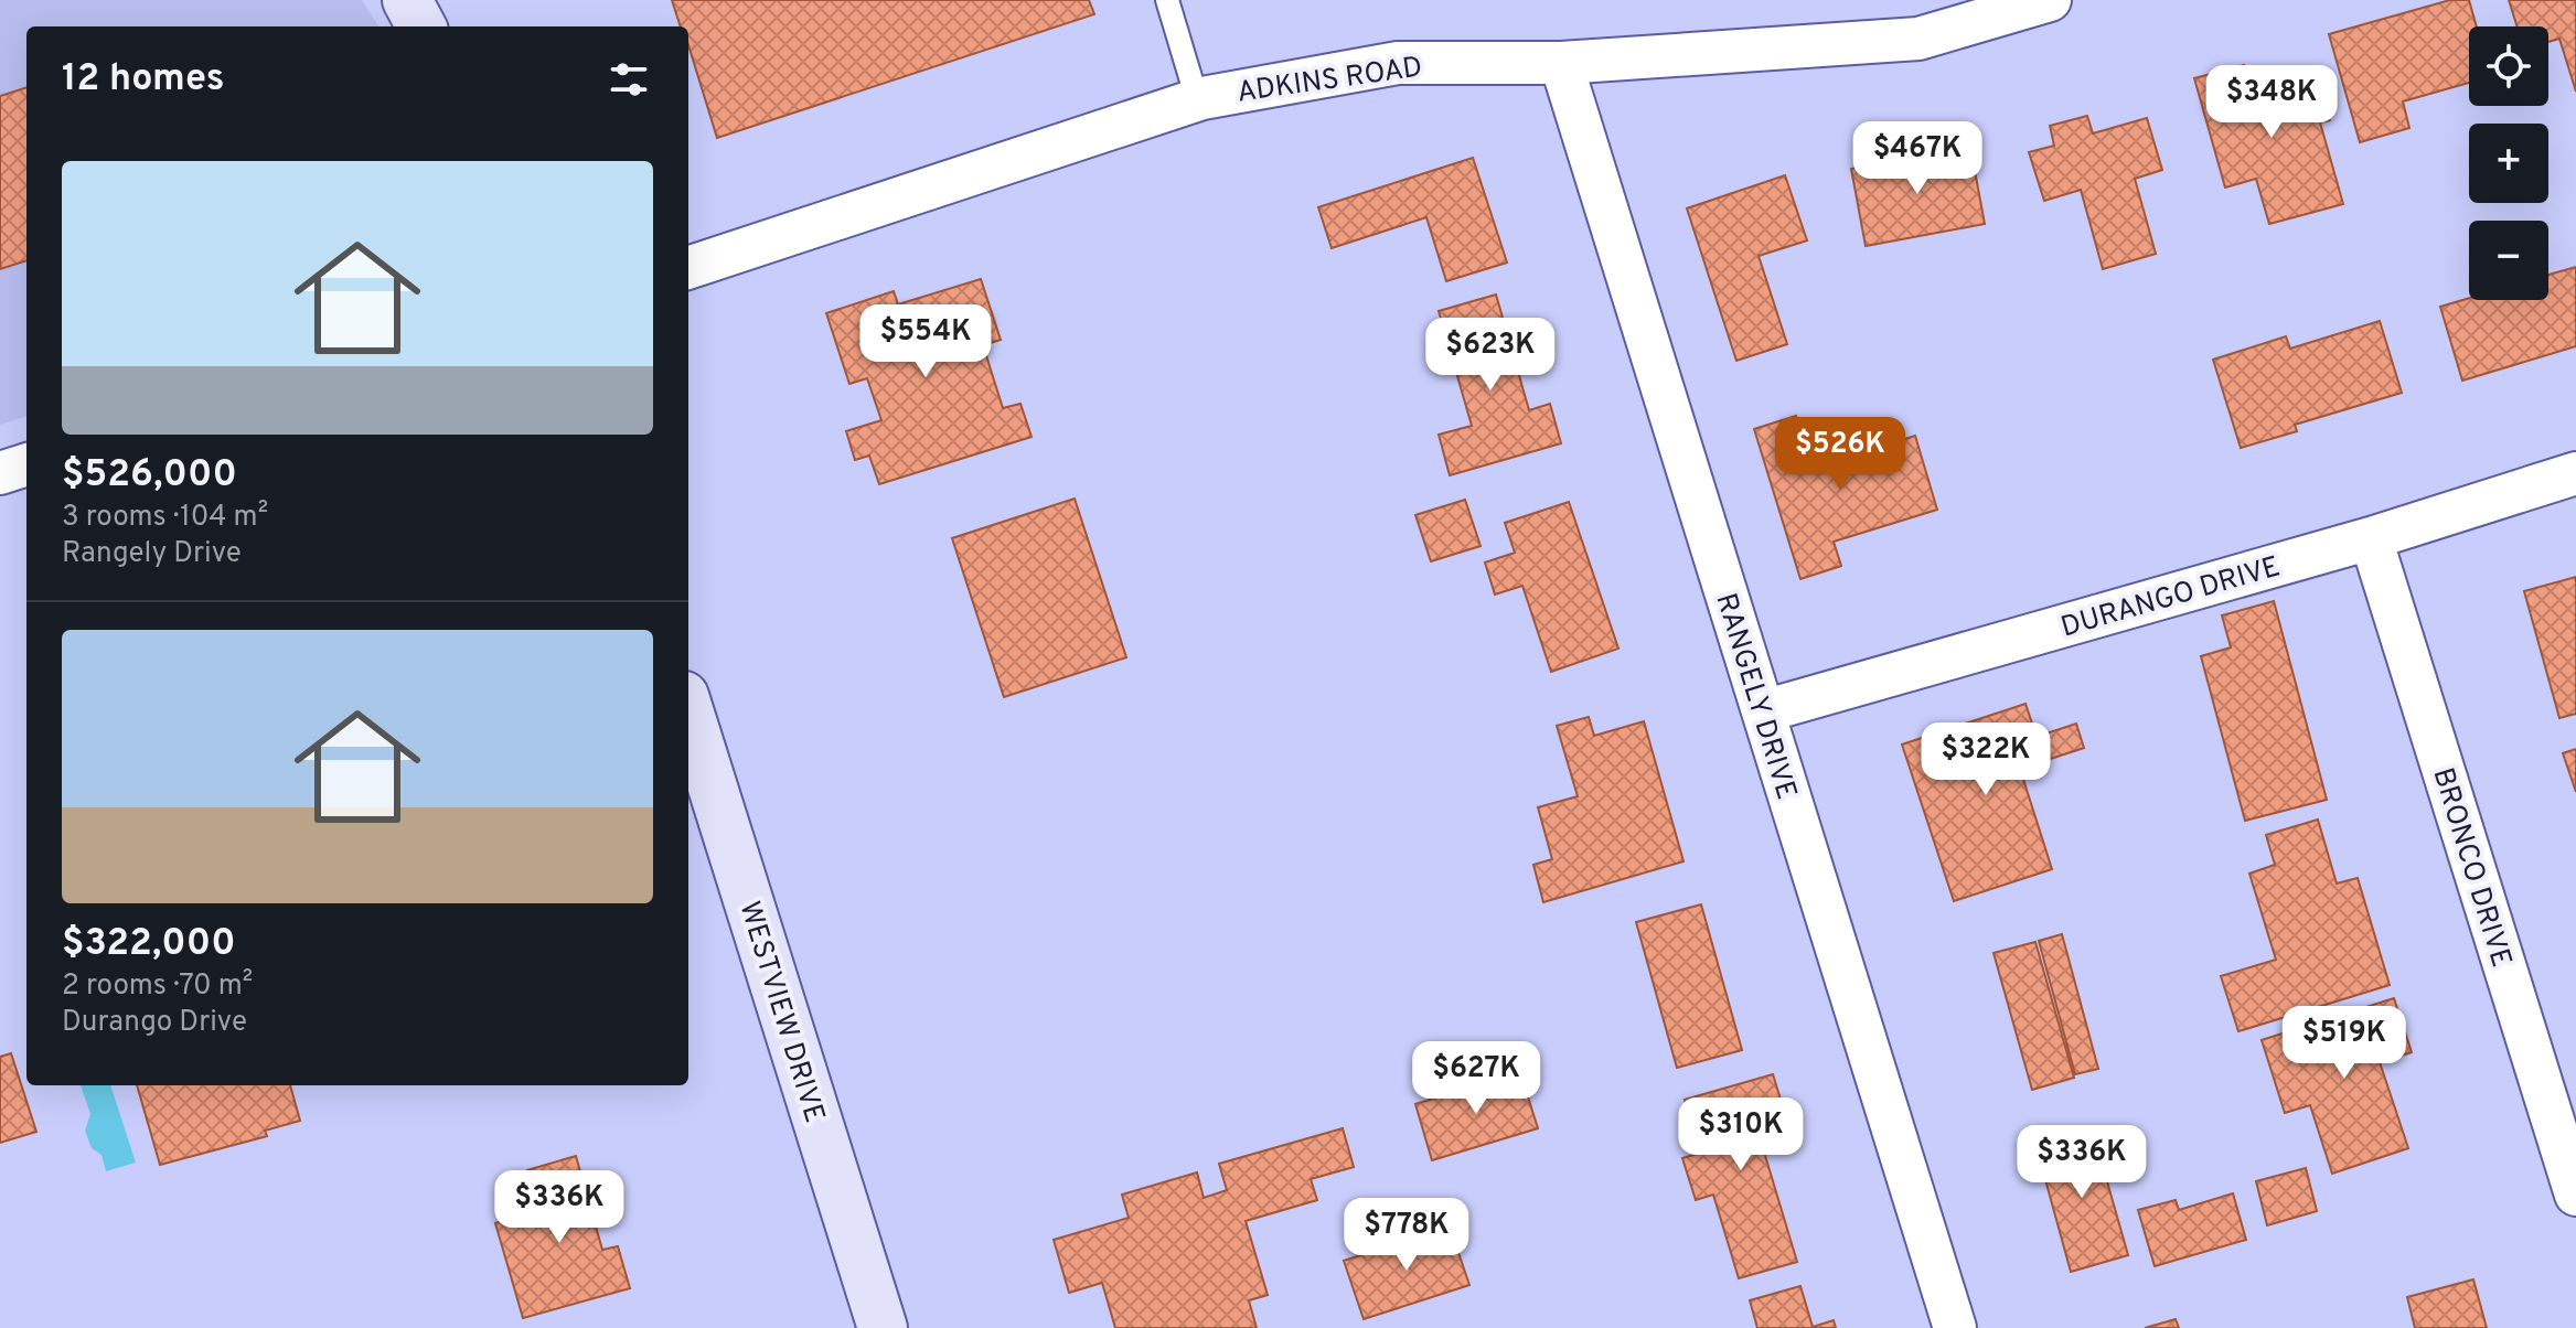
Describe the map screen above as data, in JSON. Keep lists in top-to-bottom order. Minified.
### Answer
{"streets":{"main road":["WESTVIEW DRIVE"],"street":["ADKINS ROAD","DURANGO DRIVE","RANGELY DRIVE","BRONCO DRIVE"]},"crossings":[["ADKINS ROAD","RANGELY DRIVE"],["DURANGO DRIVE","RANGELY DRIVE"],["DURANGO DRIVE","BRONCO DRIVE"]],"page":{"map_buttons":["+","−"],"heading":"12 homes","price":["$348K","$467K","$554K","$623K","$526K","$322K","$519K","$627K","$310K","$336K","$336K","$778K"],"list":[{"name":"$526,000","note":"3 rooms · 104 m² · Rangely Drive"},{"name":"$322,000","note":"2 rooms · 70 m² · Durango Drive"}]}}
